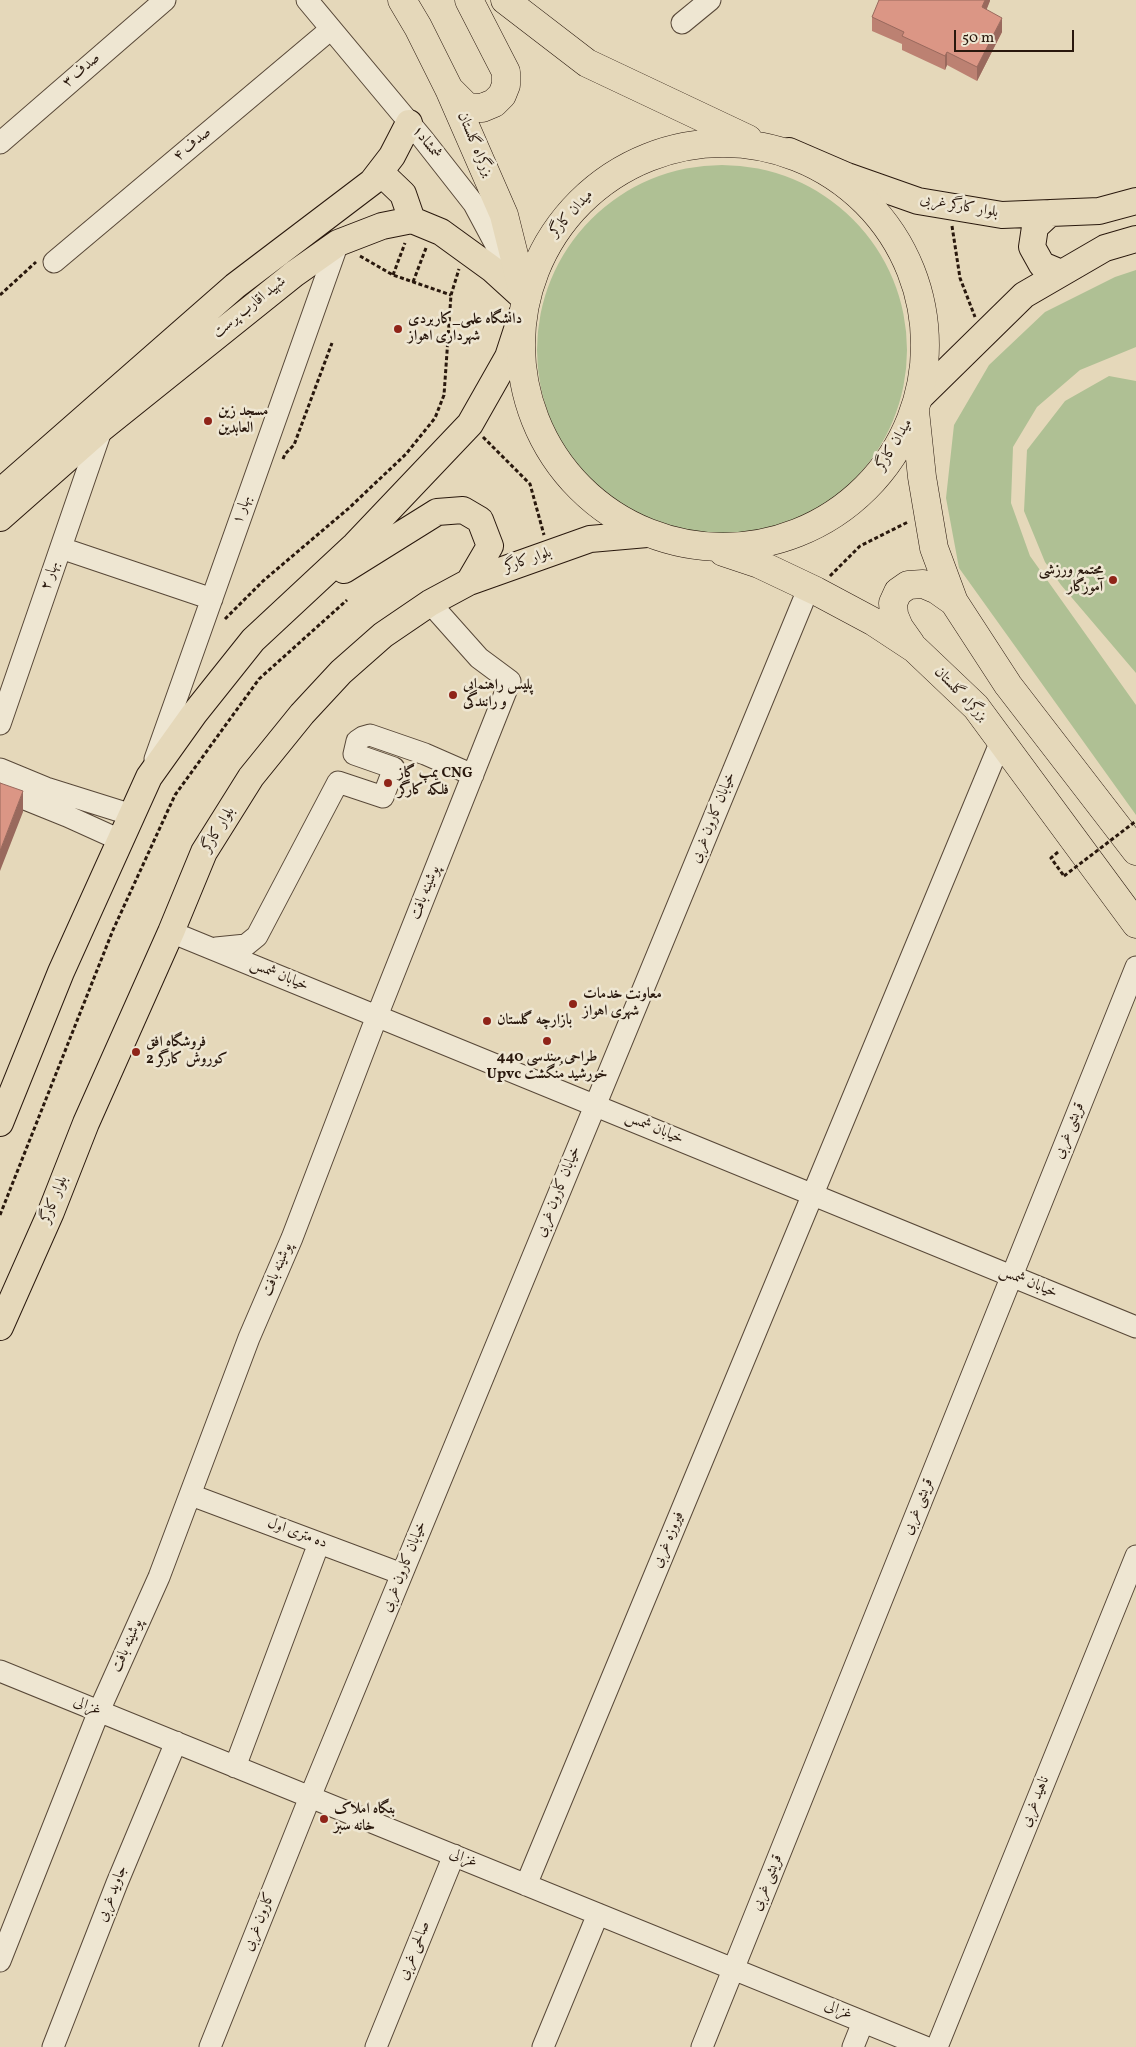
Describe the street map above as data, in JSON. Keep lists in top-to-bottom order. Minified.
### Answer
{"streets":{"highway":["بزرگراه گلستان","میدان کارگر"],"main road":["بلوار کارگر غربی","شهید اقارب پرست","بلوار کارگر"],"street":["صدف ۳","شمشاد۱","صدف ۴","بهار ۱","بهار ۲","خیابان کارون غربی","پوشینه بافت","خیابان شمس","قریشی غربی","ده متری اول","فیروزه غربی","غزالی","ناهید غربی","جاوید غربی","کارون غربی","صالحی غربی"]},"crossings":[["شمشاد۱","صدف ۴"],["شمشاد۱","بزرگراه گلستان"],["شمشاد۱","میدان کارگر"],["شمشاد۱","شهید اقارب پرست"],["بزرگراه گلستان","میدان کارگر"],["بزرگراه گلستان","خیابان کارون غربی"],["بزرگراه گلستان","فیروزه غربی"],["بلوار کارگر غربی","میدان کارگر"],["میدان کارگر","بلوار کارگر"],["شهید اقارب پرست","بهار ۱"],["شهید اقارب پرست","بهار ۲"],["بلوار کارگر","پوشینه بافت"],["بلوار کارگر","خیابان شمس"],["خیابان کارون غربی","خیابان شمس"],["خیابان کارون غربی","ده متری اول"],["خیابان کارون غربی","غزالی"],["خیابان کارون غربی","کارون غربی"],["پوشینه بافت","خیابان شمس"],["پوشینه بافت","ده متری اول"],["پوشینه بافت","غزالی"],["خیابان شمس","قریشی غربی"],["خیابان شمس","فیروزه غربی"],["قریشی غربی","غزالی"],["فیروزه غربی","غزالی"],["غزالی","جاوید غربی"],["غزالی","کارون غربی"],["غزالی","صالحی غربی"]],"places":["دانشگاه علمی_کاربردی شهرداری اهواز","مسجد زین العابدین","مجتمع ورزشی آموزگار","پلیس راهنمایی و رانندگی","پمپ گاز CNG فلکه کارگر","معاونت خدمات شهری اهواز","بازارچه گلستان","طراحی مهندسی 440 Upvc خورشید مُنگشت","فروشگاه افق کوروش کارگر 2","بنگاه املاک خانه سبز"],"scale_bar":"50 m"}
